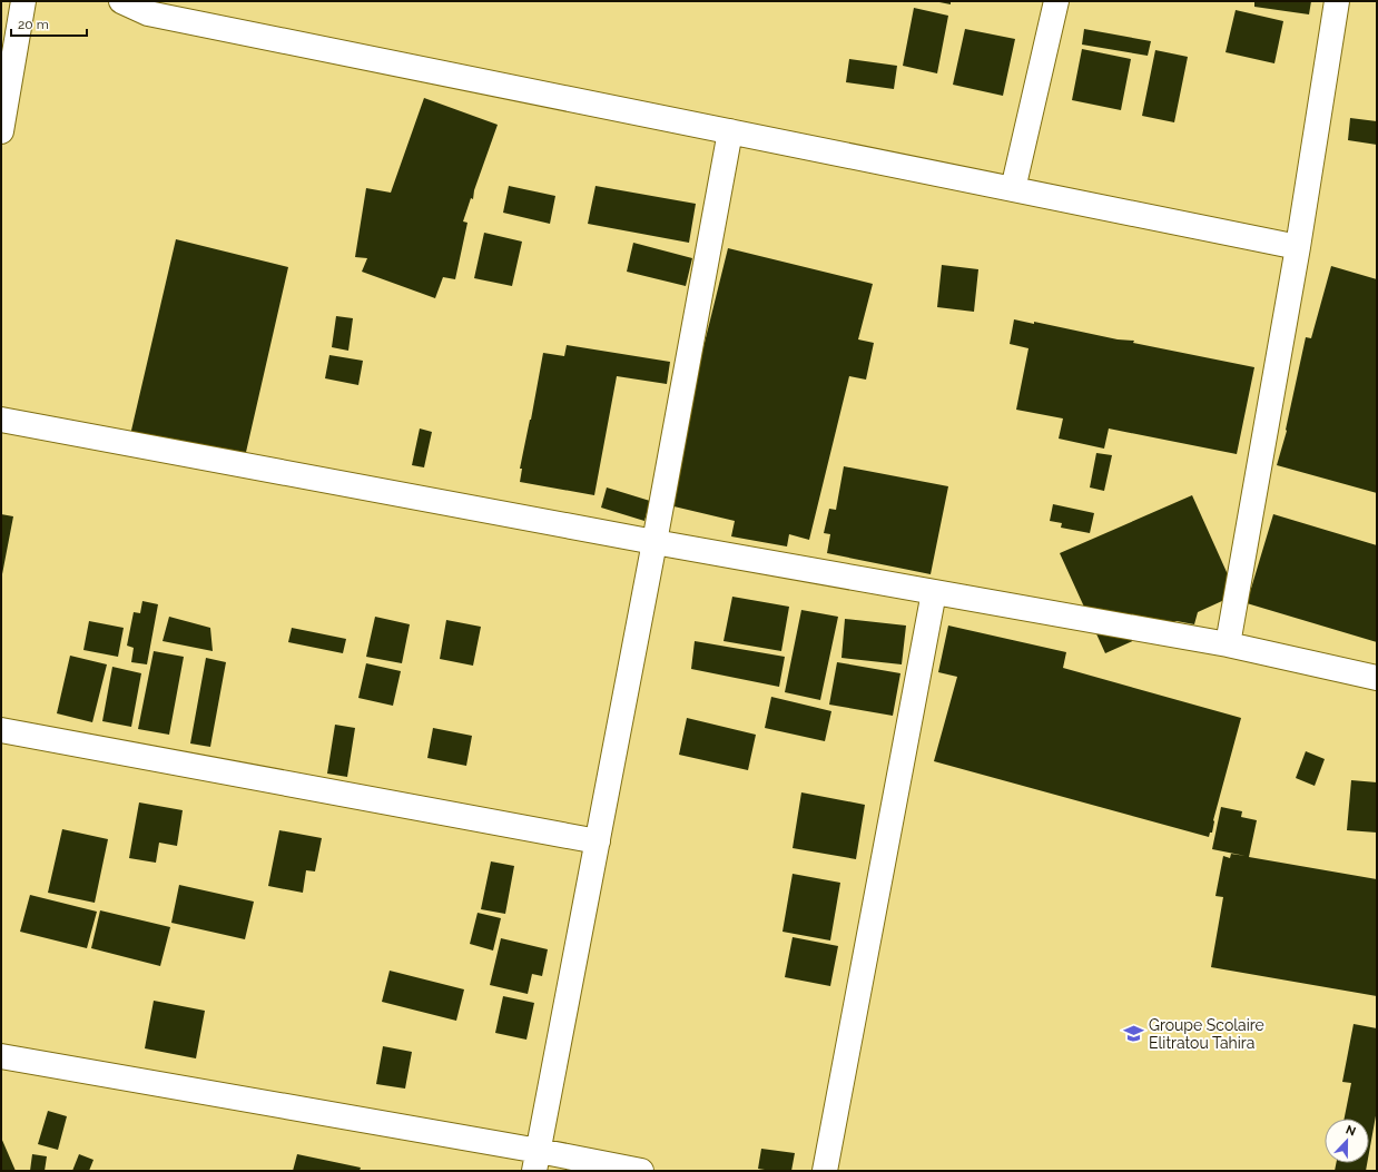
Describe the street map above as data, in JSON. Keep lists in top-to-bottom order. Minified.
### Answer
{"places":{"school or university":["Groupe Scolaire Elitratou Tahira"]},"scale_bar":"20 m","north":"top"}
